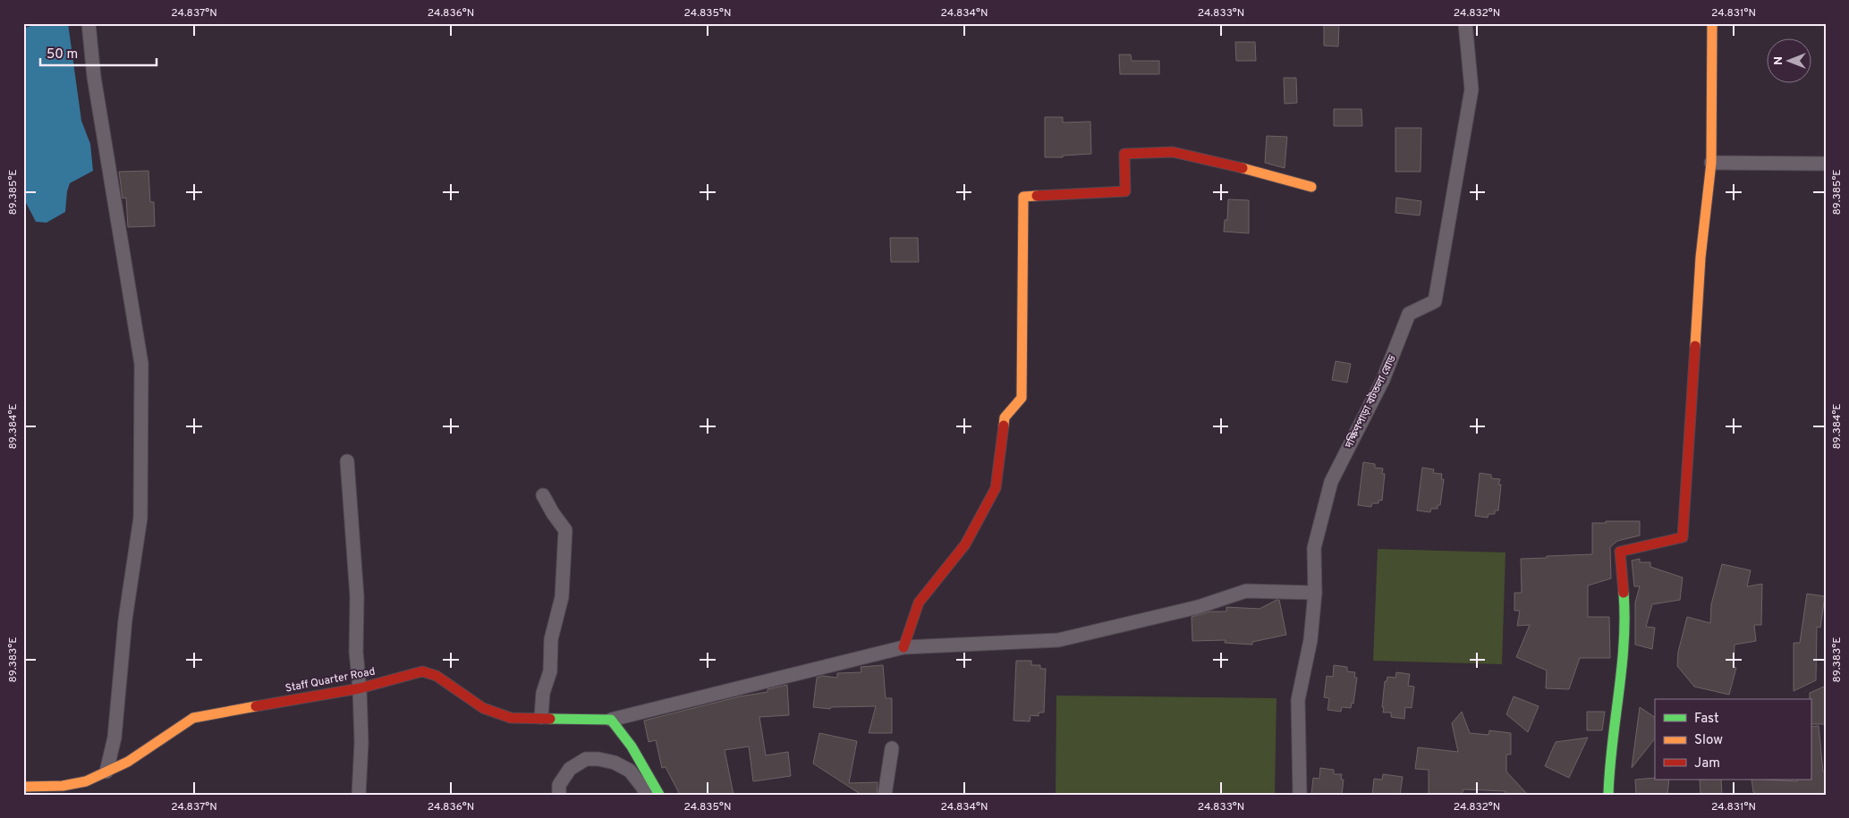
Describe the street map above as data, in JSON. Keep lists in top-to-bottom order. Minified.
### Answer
{"streets":{"street":["দক্ষিণপাড়া বটতলা রোড","Staff Quarter Road"]},"legend":["Fast","Slow","Jam"],"scale_bar":"50 m","north":"left","coordinates":["24.837°N","24.836°N","24.835°N","24.834°N","24.833°N","24.832°N","24.831°N","89.385°E","89.384°E","89.383°E"]}
